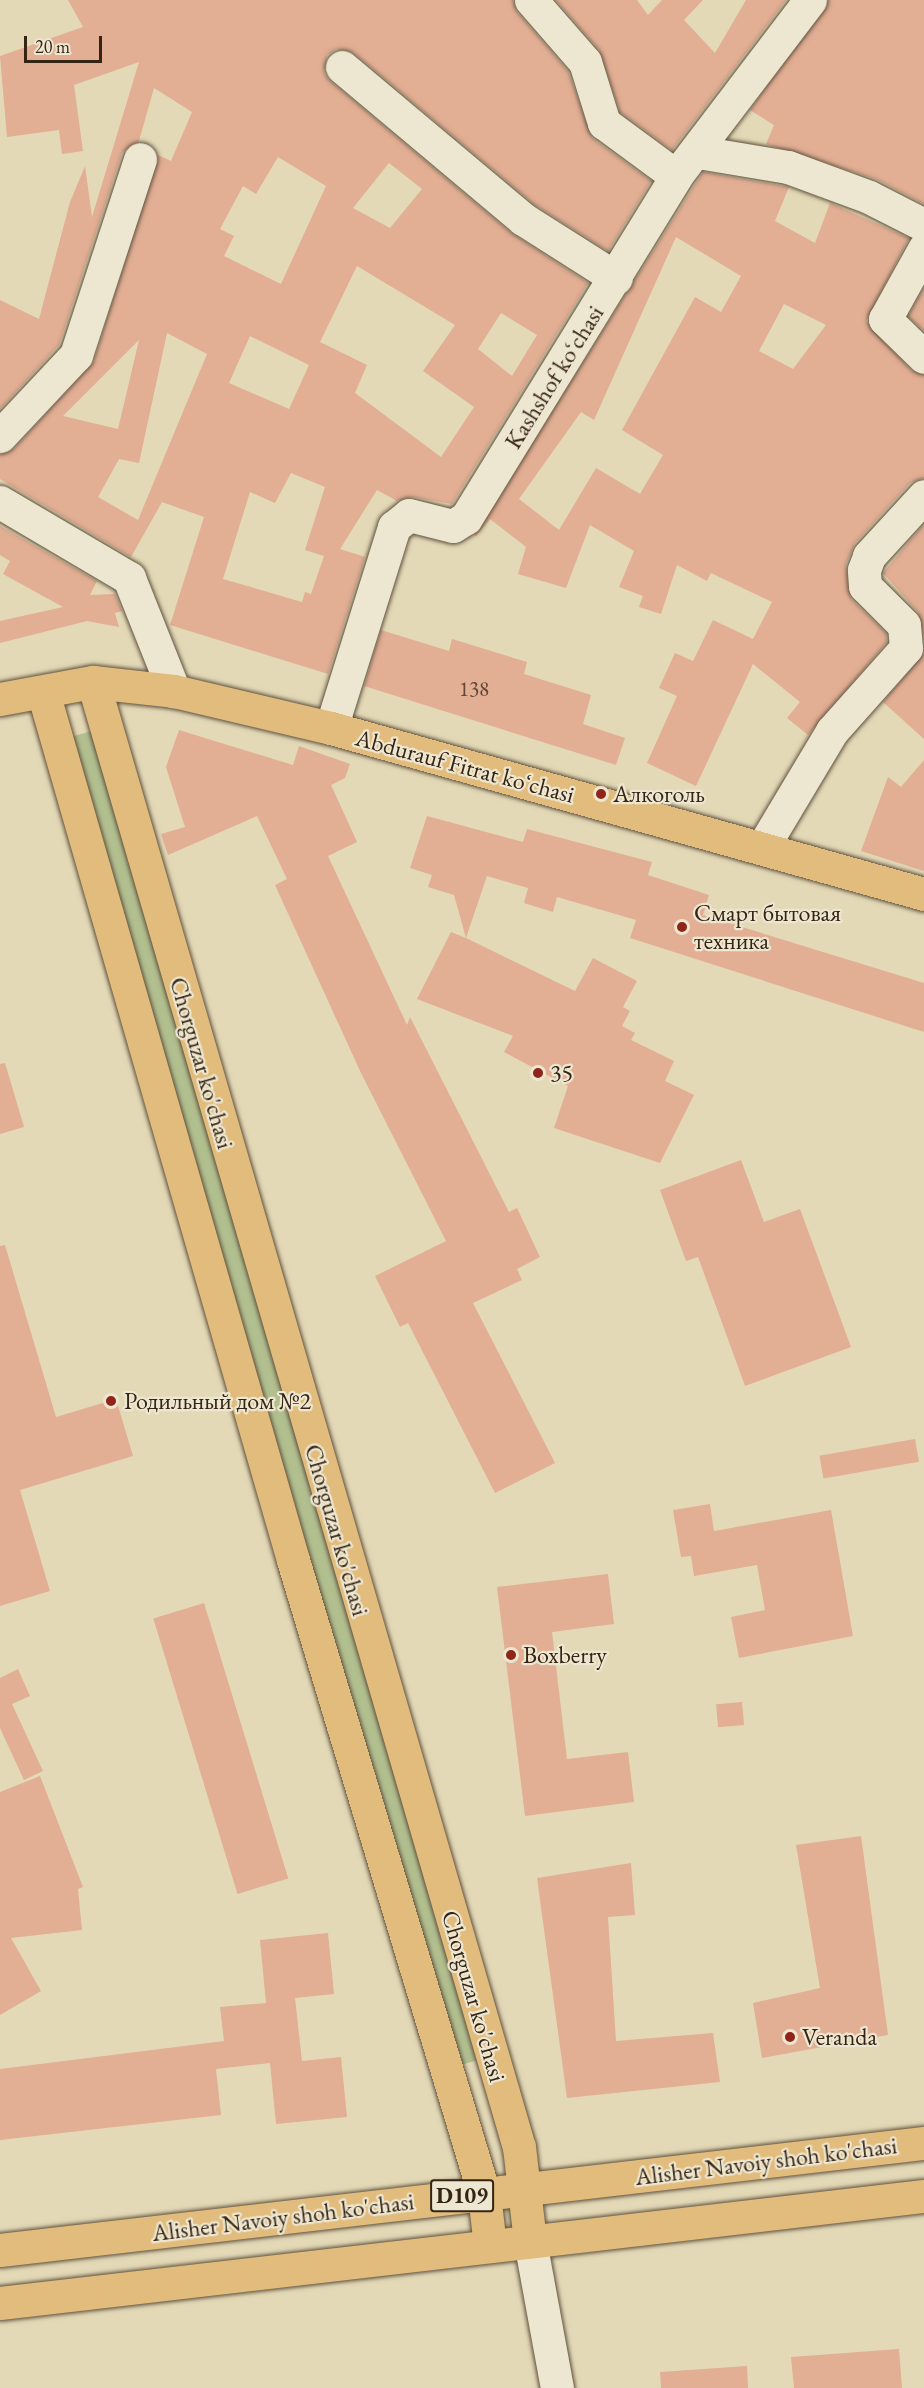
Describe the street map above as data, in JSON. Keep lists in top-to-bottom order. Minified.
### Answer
{"streets":{"main road":["Abdurauf Fitrat koʻchasi","Chorguzar ko'chasi","Alisher Navoiy shoh ko'chasi","D109"],"street":["Kashshof koʻchasi"]},"crossings":[["Kashshof koʻchasi","Abdurauf Fitrat koʻchasi"],["Abdurauf Fitrat koʻchasi","Chorguzar ko'chasi"],["Chorguzar ko'chasi","Alisher Navoiy shoh ko'chasi"],["Chorguzar ko'chasi","D109"]],"places":["Алкоголь","Смарт бытовая техника","35","Родильный дом №2","Boxberry","Veranda"],"house_numbers":["138"],"scale_bar":"20 m"}
